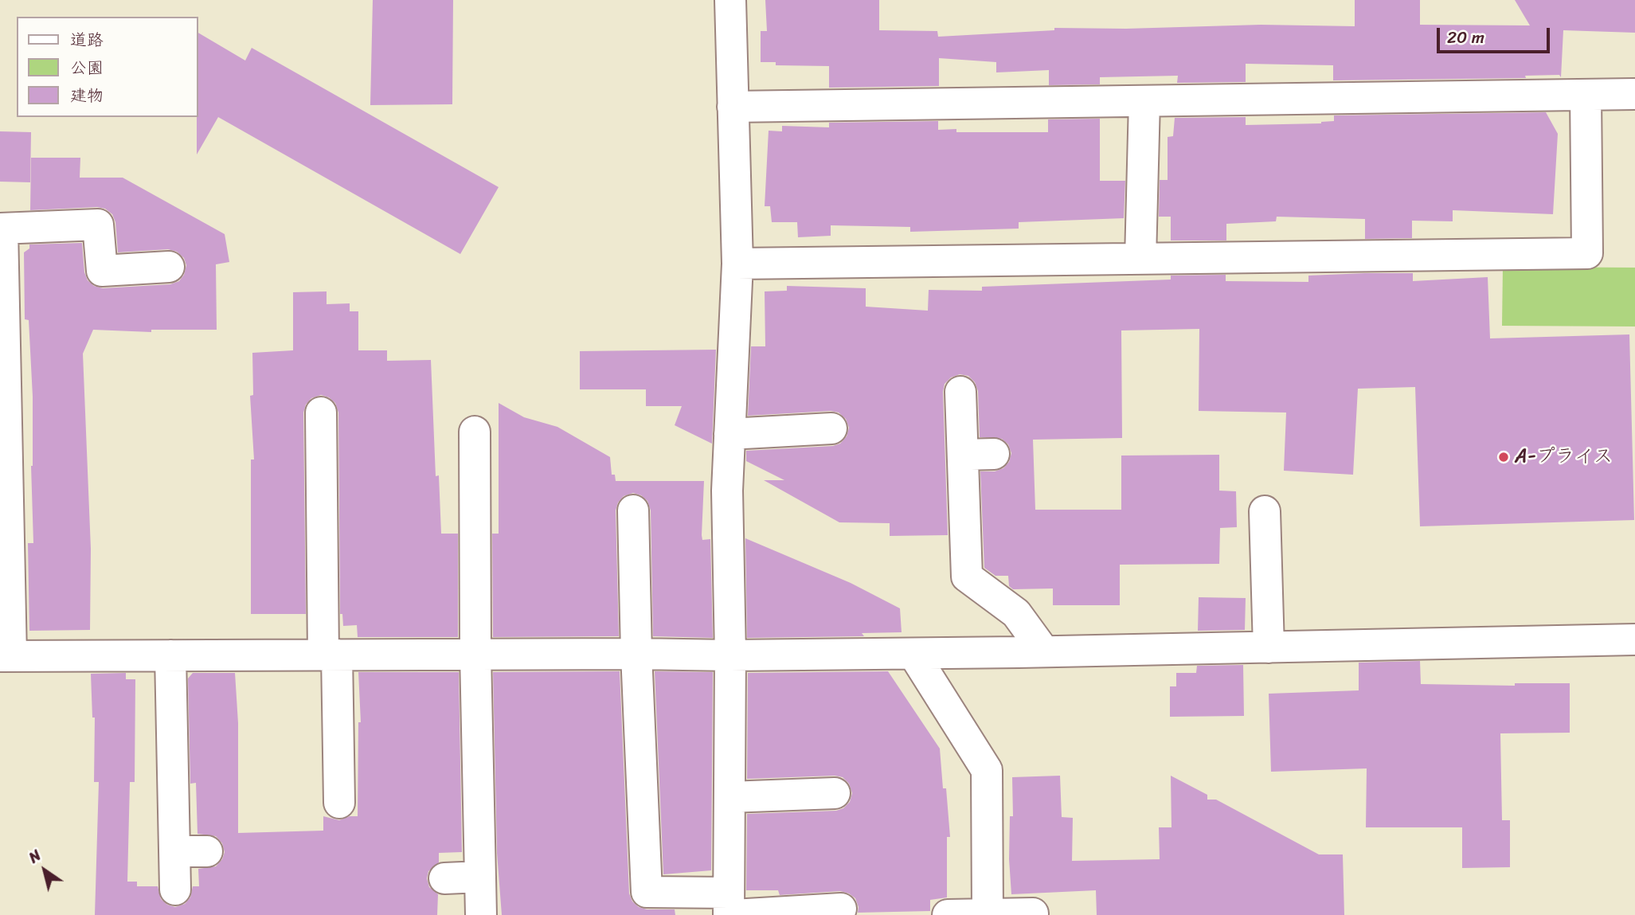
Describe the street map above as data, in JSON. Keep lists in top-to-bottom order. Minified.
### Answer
{"places":["A-プライス"],"legend":["道路","公園","建物"],"scale_bar":"20 m","north":"top left"}
